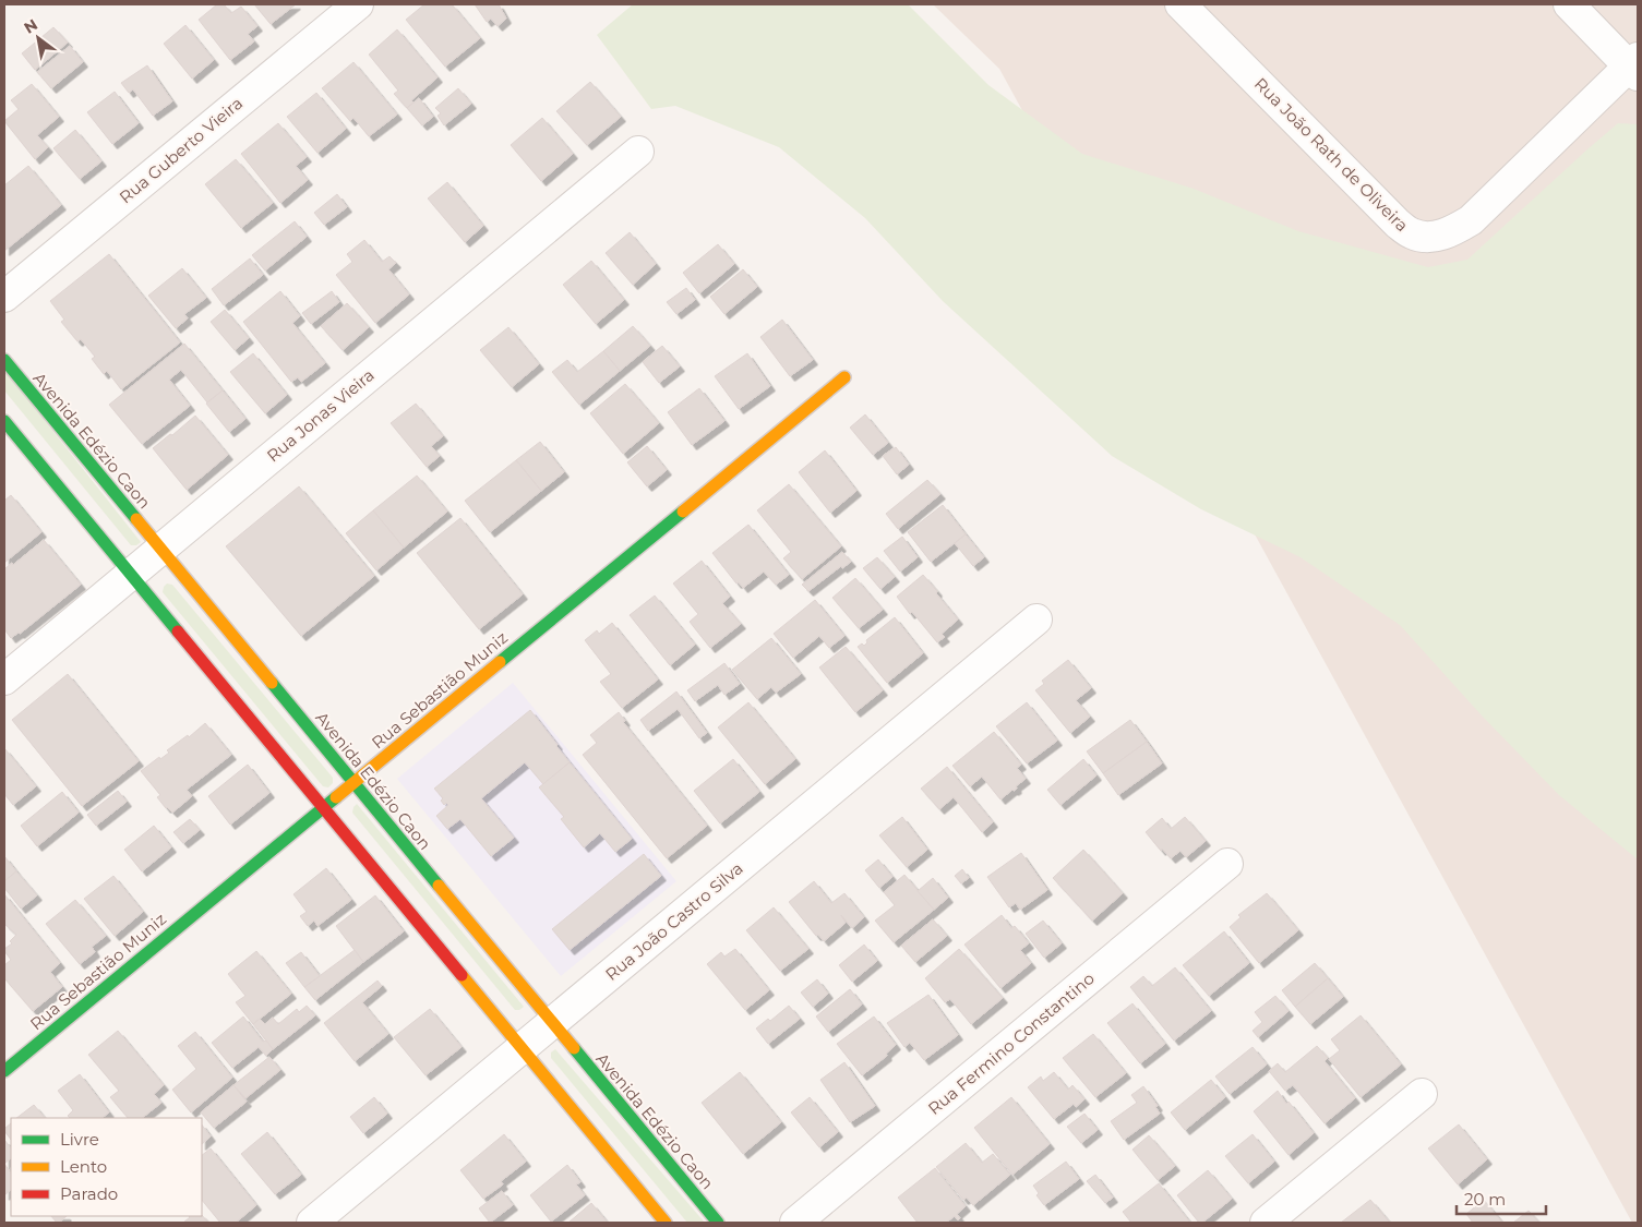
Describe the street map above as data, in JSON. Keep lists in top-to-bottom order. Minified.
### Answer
{"streets":{"main road":["Avenida Edézio Caon","Rua Sebastião Muniz"],"street":["Rua Guberto Vieira","Rua João Rath de Oliveira","Rua Jonas Vieira","Rua João Castro Silva","Rua Fermino Constantino"]},"crossings":[["Rua Jonas Vieira","Avenida Edézio Caon"],["Avenida Edézio Caon","Rua Sebastião Muniz"],["Avenida Edézio Caon","Rua João Castro Silva"]],"legend":["Livre","Lento","Parado"],"scale_bar":"20 m","north":"top left"}
